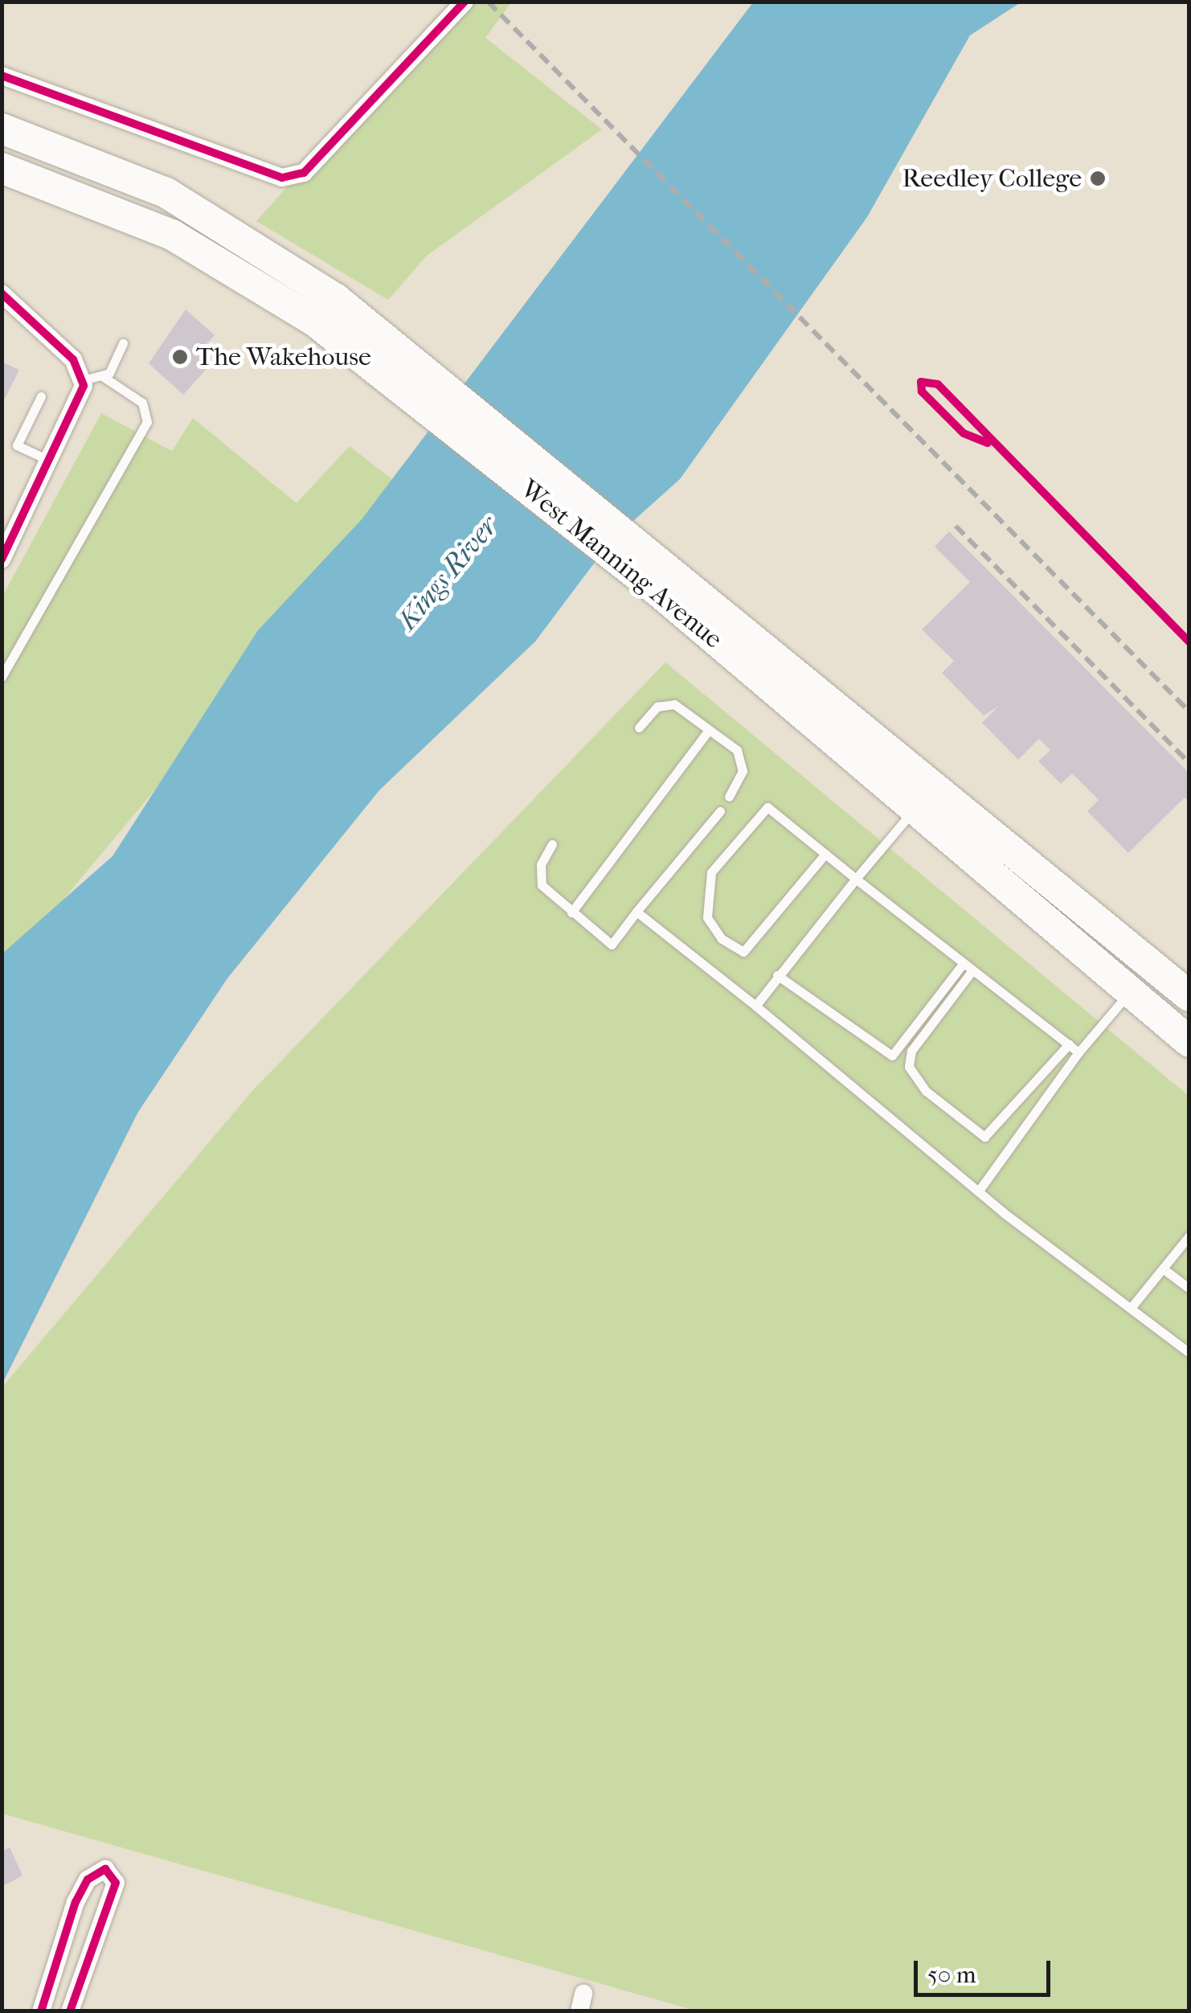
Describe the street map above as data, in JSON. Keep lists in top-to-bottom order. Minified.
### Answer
{"streets":{"main road":["West Manning Avenue"]},"water":["Kings River"],"places":["Reedley College","The Wakehouse"],"scale_bar":"50 m"}
